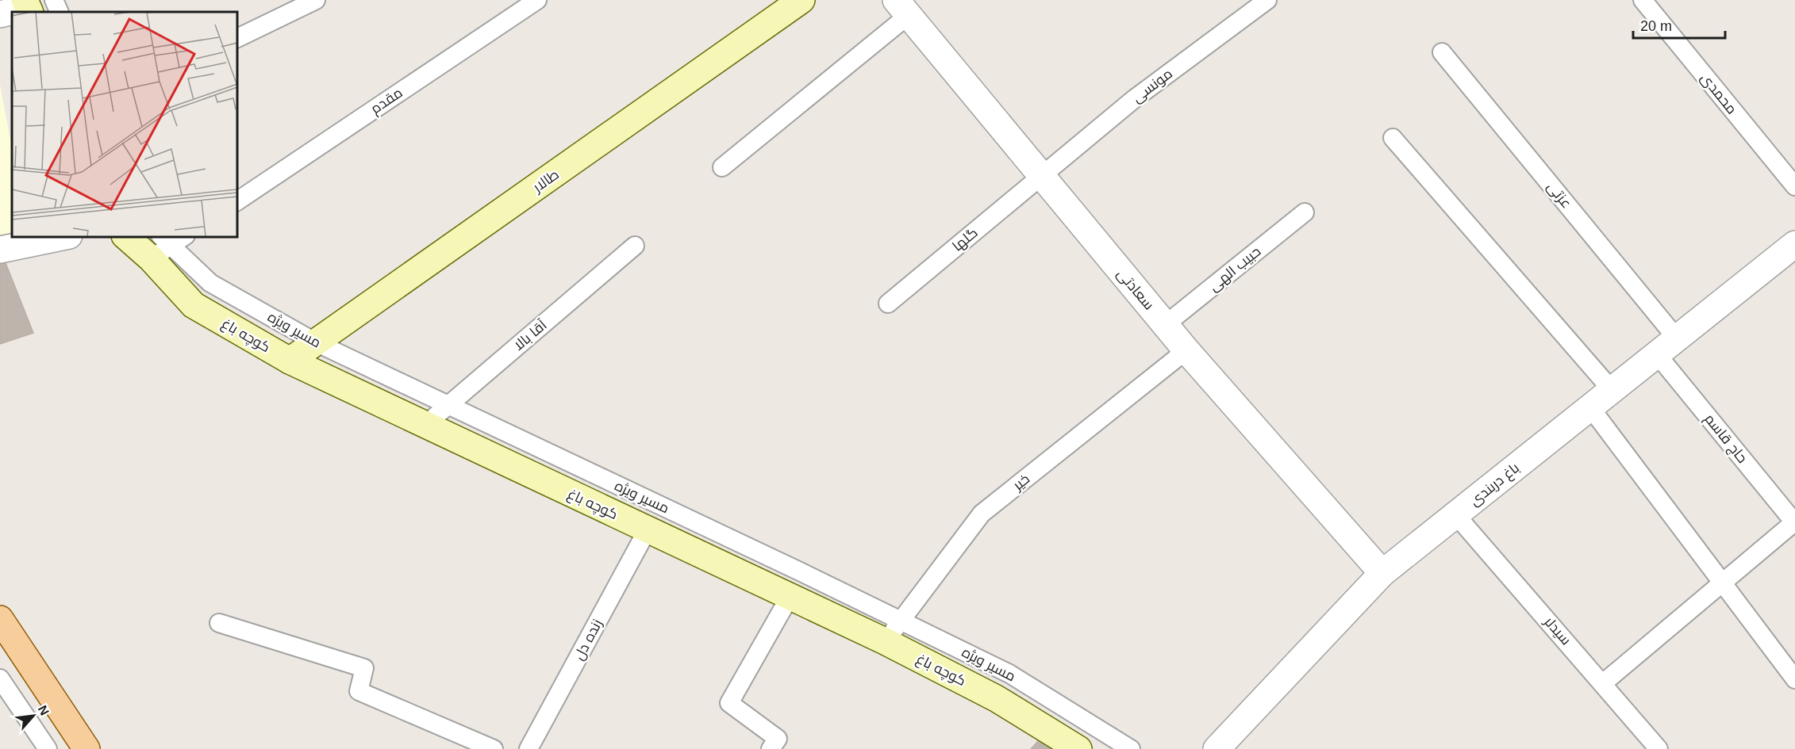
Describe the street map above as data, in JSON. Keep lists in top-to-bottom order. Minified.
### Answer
{"streets":{"main road":["طالار","کوچه باغ"],"street":["سعادتی","باغ دربندی"],"lane":["مونسی","محمدی","مقدم","عزتی","گلها","حبیب الهی","مسیر ویژه","آقا بالا","حاج قاسم","خیر","سیدلر","زنده دل"]},"crossings":[["مونسی","گلها"],["مونسی","سعادتی"],["طالار","مسیر ویژه"],["طالار","کوچه باغ"],["عزتی","حاج قاسم"],["عزتی","باغ دربندی"],["گلها","سعادتی"],["حبیب الهی","سعادتی"],["سعادتی","خیر"],["سعادتی","باغ دربندی"],["مسیر ویژه","کوچه باغ"],["مسیر ویژه","آقا بالا"],["مسیر ویژه","خیر"],["کوچه باغ","آقا بالا"],["کوچه باغ","خیر"],["کوچه باغ","زنده دل"],["حاج قاسم","باغ دربندی"],["باغ دربندی","سیدلر"]],"scale_bar":"20 m","north":"top right"}
